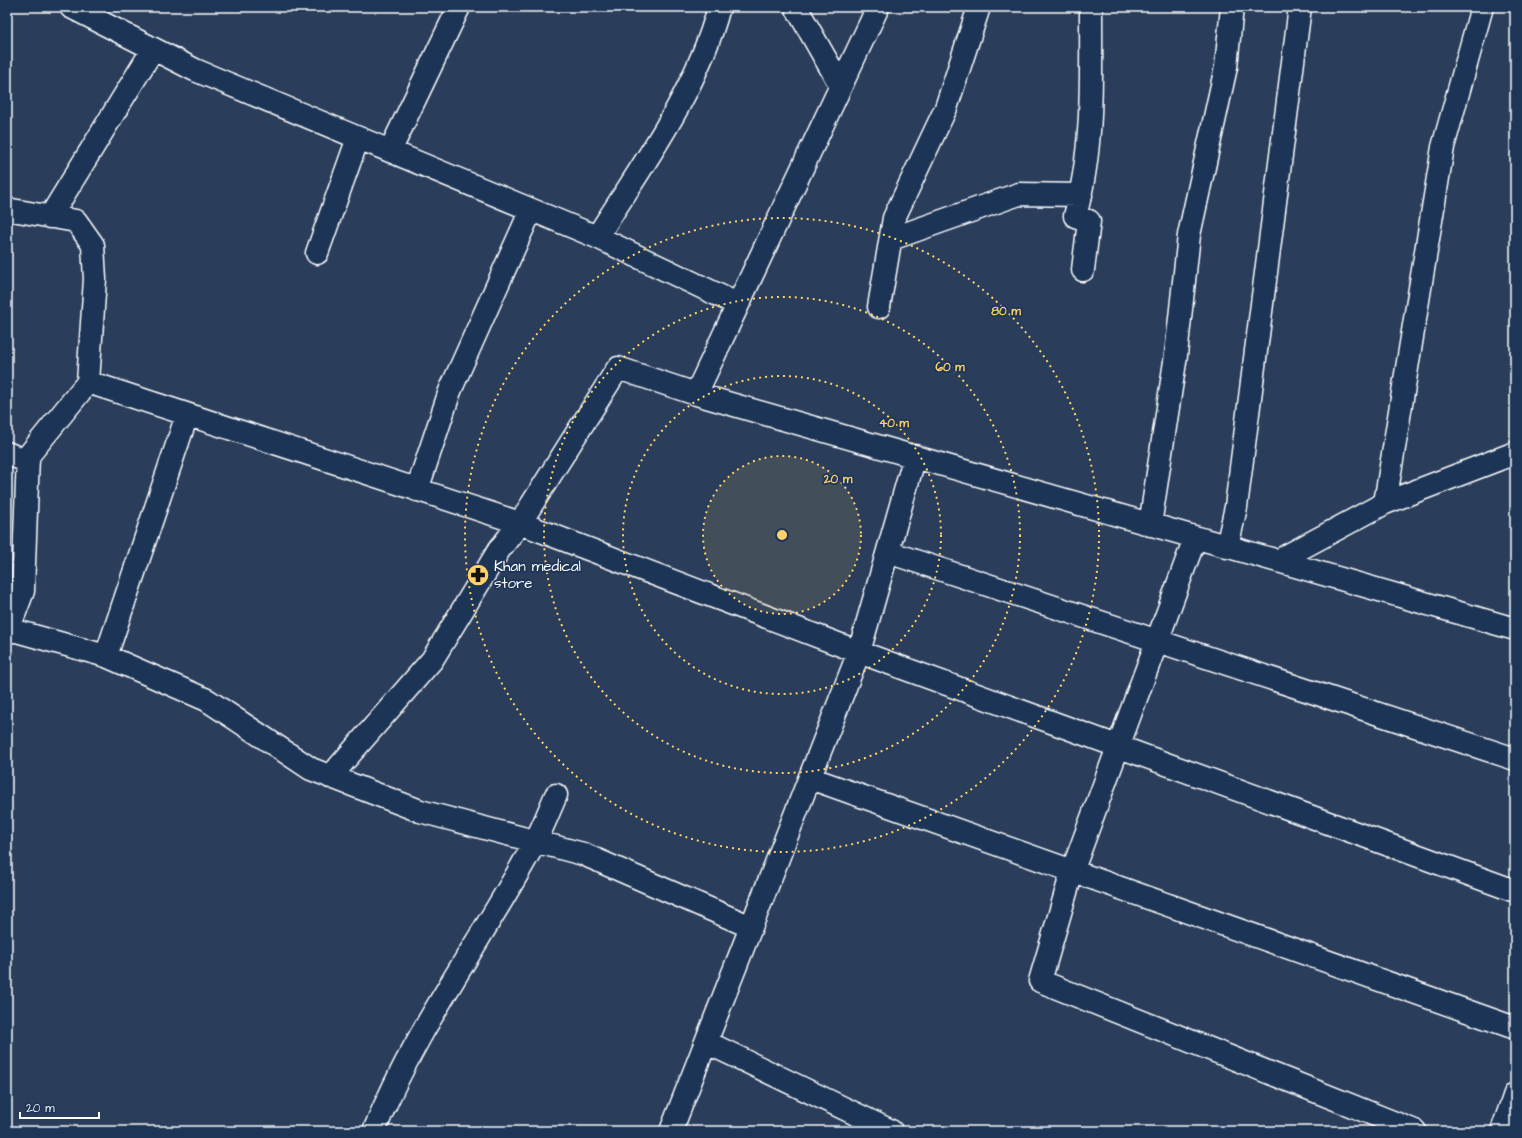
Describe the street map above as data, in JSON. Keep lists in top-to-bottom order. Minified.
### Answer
{"places":{"pharmacy":["Khan medical store"]},"scale_bar":"20 m","rings":["80 m","60 m","40 m","20 m"]}
